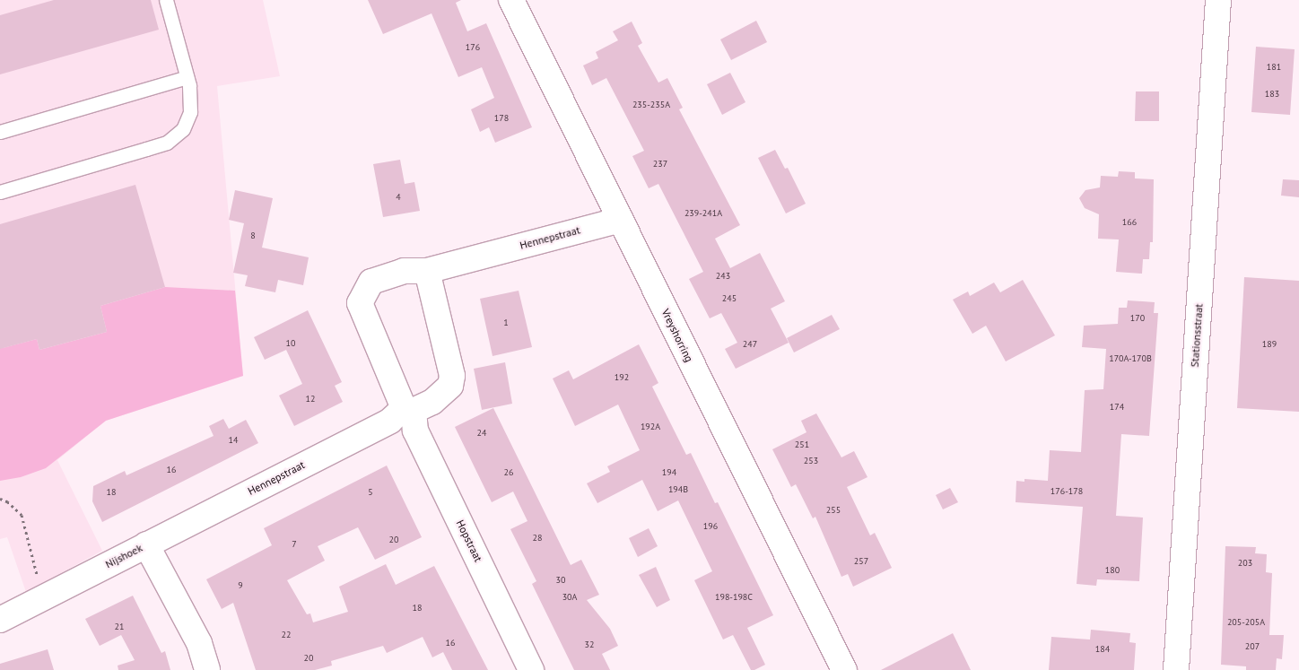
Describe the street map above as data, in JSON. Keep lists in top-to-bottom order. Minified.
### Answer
{"streets":{"street":["Hennepstraat","Vreyshorring","Stationsstraat","Hopstraat","Nijshoek"]},"crossings":[["Hennepstraat","Vreyshorring"],["Hennepstraat","Hopstraat"],["Hennepstraat","Nijshoek"]],"house_numbers":["176","181","183","235-235A","178","237","4","239-241A","166","8","243","245","170","1","10","247","189","170A-170B","192","12","174","192A","24","14","251","253","16","26","194","194B","176-178","18","5","255","196","28","20","7","257","203","180","30","9","30A","198-198C","18","205-205A","21","22","16","32","207","184","20"]}
